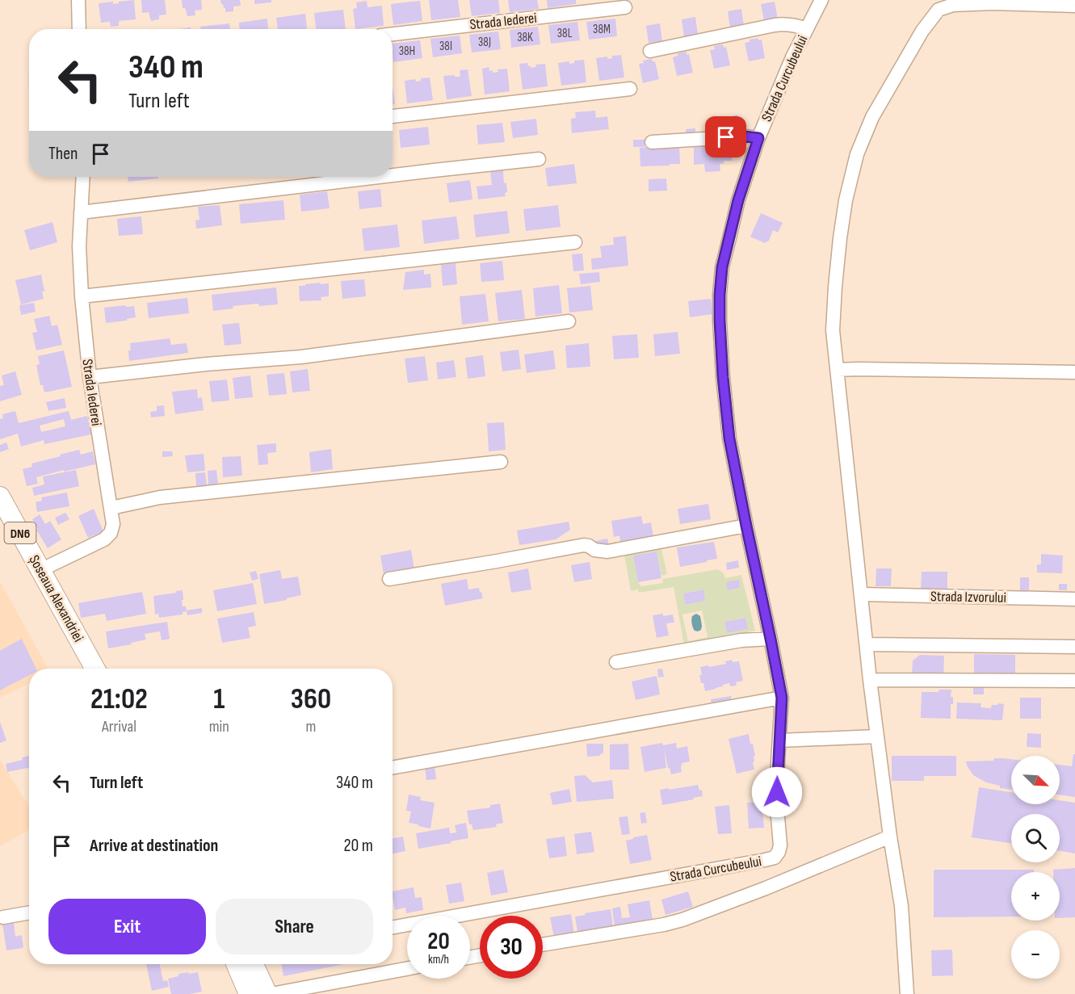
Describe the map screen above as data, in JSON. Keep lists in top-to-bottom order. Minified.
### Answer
{"streets":{"highway":["DN6","Șoseaua Alexandriei"],"street":["Strada Iederei","Strada Curcubeului","Strada Izvorului"]},"crossings":[["Strada Iederei","Șoseaua Alexandriei"]],"house_numbers":["38M","38L","38K","38J","38I","38H"],"north":"bottom right","page":{"turn":["340 m","Turn left"],"then":"Then","eta":["21:02","Arrival","1","min","360","m"],"list":[{"name":"Turn left","value":"340 m"},{"name":"Arrive at destination","value":"20 m"}],"map_buttons":["+","−"],"buttons":["Exit","Share"],"speed":"20 km/h","limit":"30"}}
